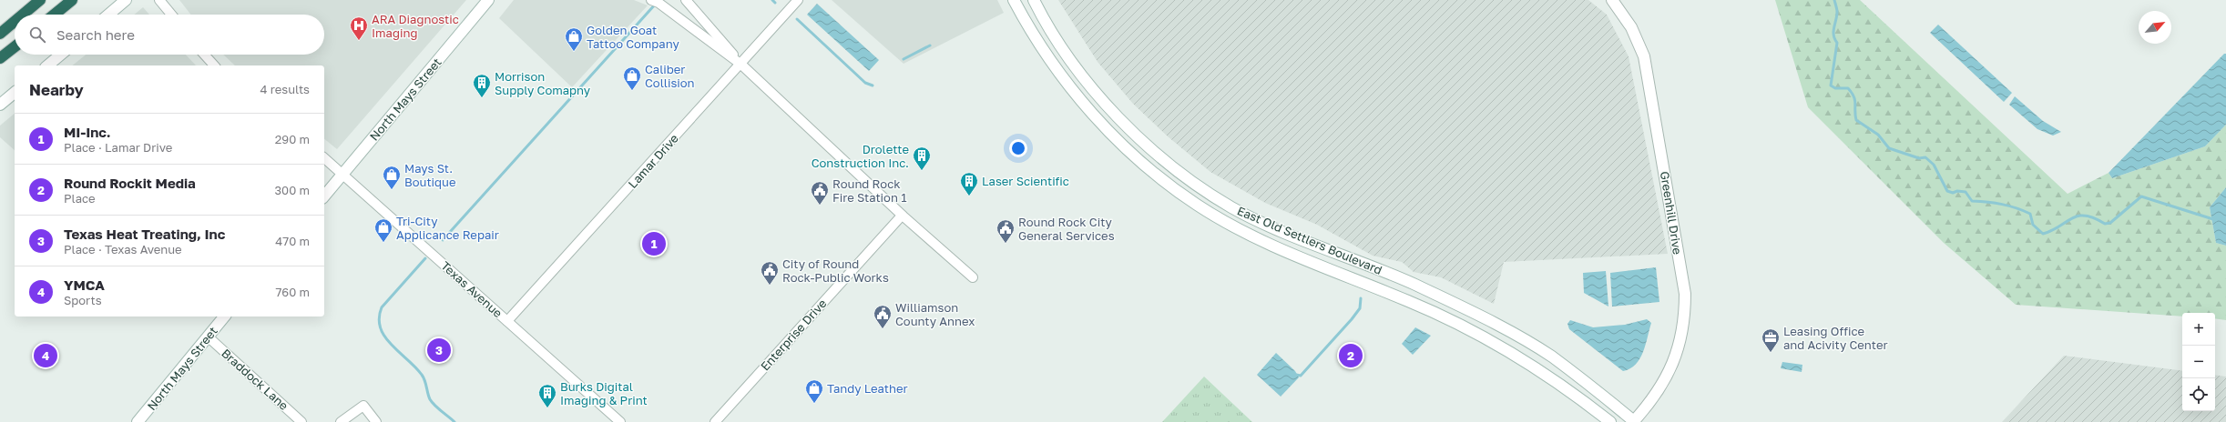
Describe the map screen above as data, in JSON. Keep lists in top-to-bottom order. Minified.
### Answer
{"streets":{"main road":["North Mays Street","Greenhill Drive","East Old Settlers Boulevard"],"street":["Lamar Drive","Texas Avenue","Enterprise Drive","Braddock Lane"]},"crossings":[["North Mays Street","Texas Avenue"],["North Mays Street","Braddock Lane"],["Lamar Drive","Texas Avenue"],["Greenhill Drive","East Old Settlers Boulevard"]],"places":{"hospital":["ARA Diagnostic Imaging"],"shop":["Golden Goat Tattoo Company","Caliber Collision","Mays St. Boutique","Tri-City Applicance Repair","Tandy Leather"],"building":["Morrison Supply Comapny","Drolette Construction Inc.","Laser Scientific","Burks Digital Imaging & Print"],"public building":["Round Rock Fire Station 1","Round Rock City General Services","City of Round Rock-Public Works","Williamson County Annex"],"office":["Leasing Office and Acivity Center"]},"north":"top right","page":{"search":"Search here","heading":["Nearby","4 results"],"list":[{"mark":"1","name":"MI-Inc.","note":"Place · Lamar Drive","value":"290 m"},{"mark":"2","name":"Round Rockit Media","note":"Place","value":"300 m"},{"mark":"3","name":"Texas Heat Treating, Inc","note":"Place · Texas Avenue","value":"470 m"},{"mark":"4","name":"YMCA","note":"Sports","value":"760 m"}],"pins":["1","3","2","4"],"map_buttons":["+","−"]}}
